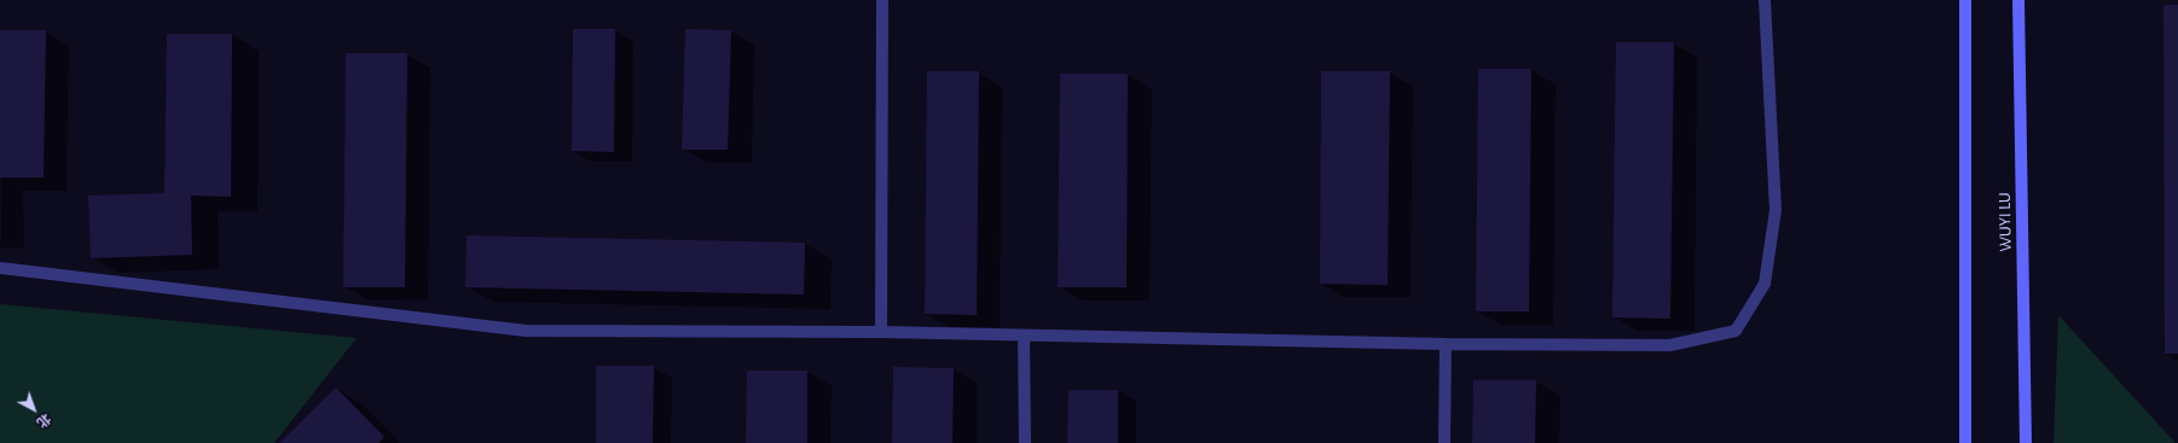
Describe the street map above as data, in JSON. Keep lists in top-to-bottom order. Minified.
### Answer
{"streets":{"main road":["WUYI LU"]},"north":"bottom right"}
